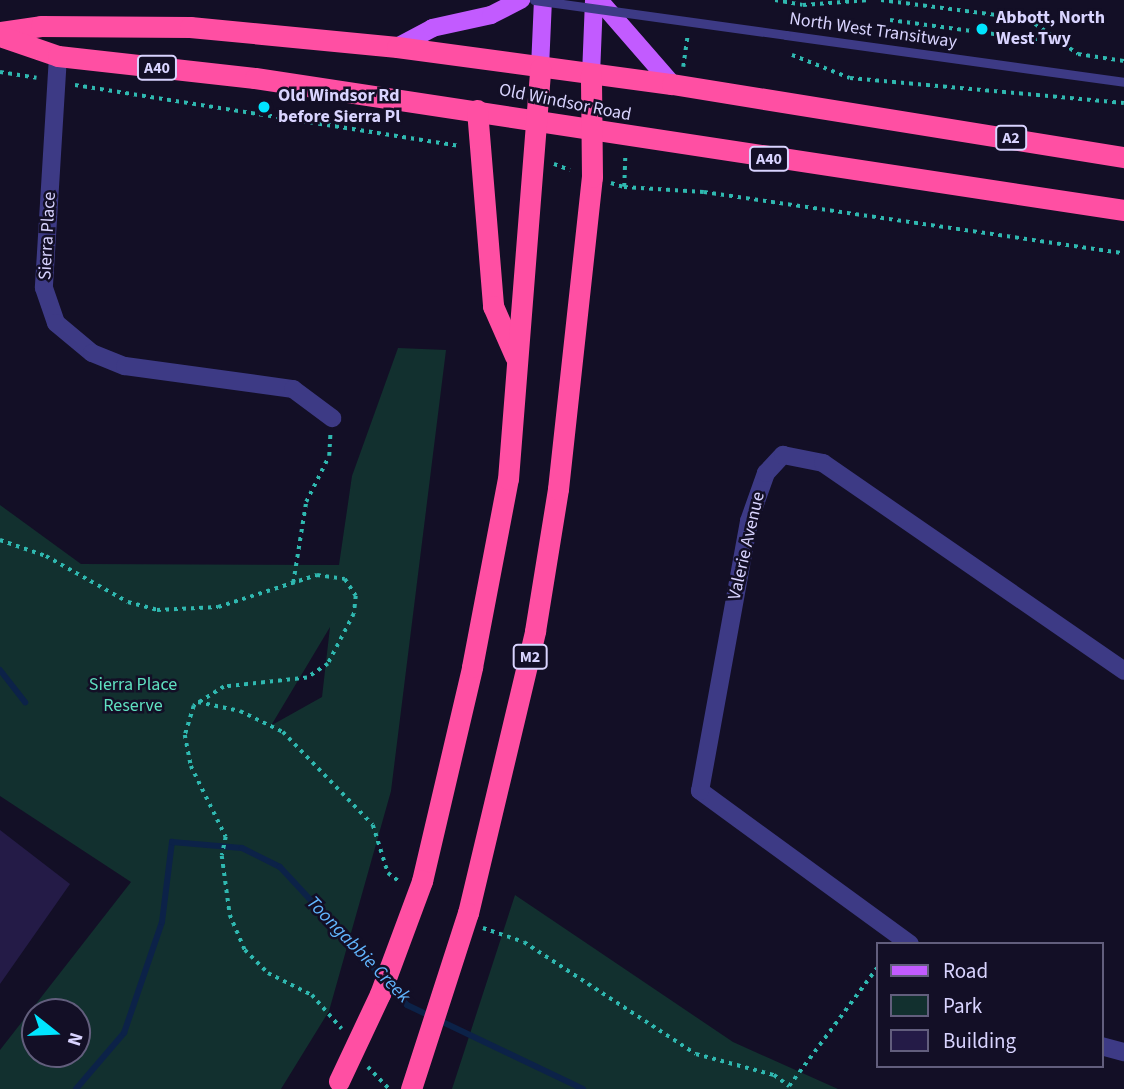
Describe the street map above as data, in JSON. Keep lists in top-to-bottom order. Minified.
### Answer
{"streets":{"highway":["A40","Old Windsor Road","A2","M2"],"street":["Sierra Place","Valerie Avenue"],"lane":["North West Transitway"]},"crossings":[["Old Windsor Road","Sierra Place"],["Old Windsor Road","M2"]],"water":["Toongabbie Creek"],"parks":["Sierra Place Reserve"],"places":["Abbott, North West Twy","Old Windsor Rd before Sierra Pl"],"legend":["Road","Park","Building"],"north":"right"}
